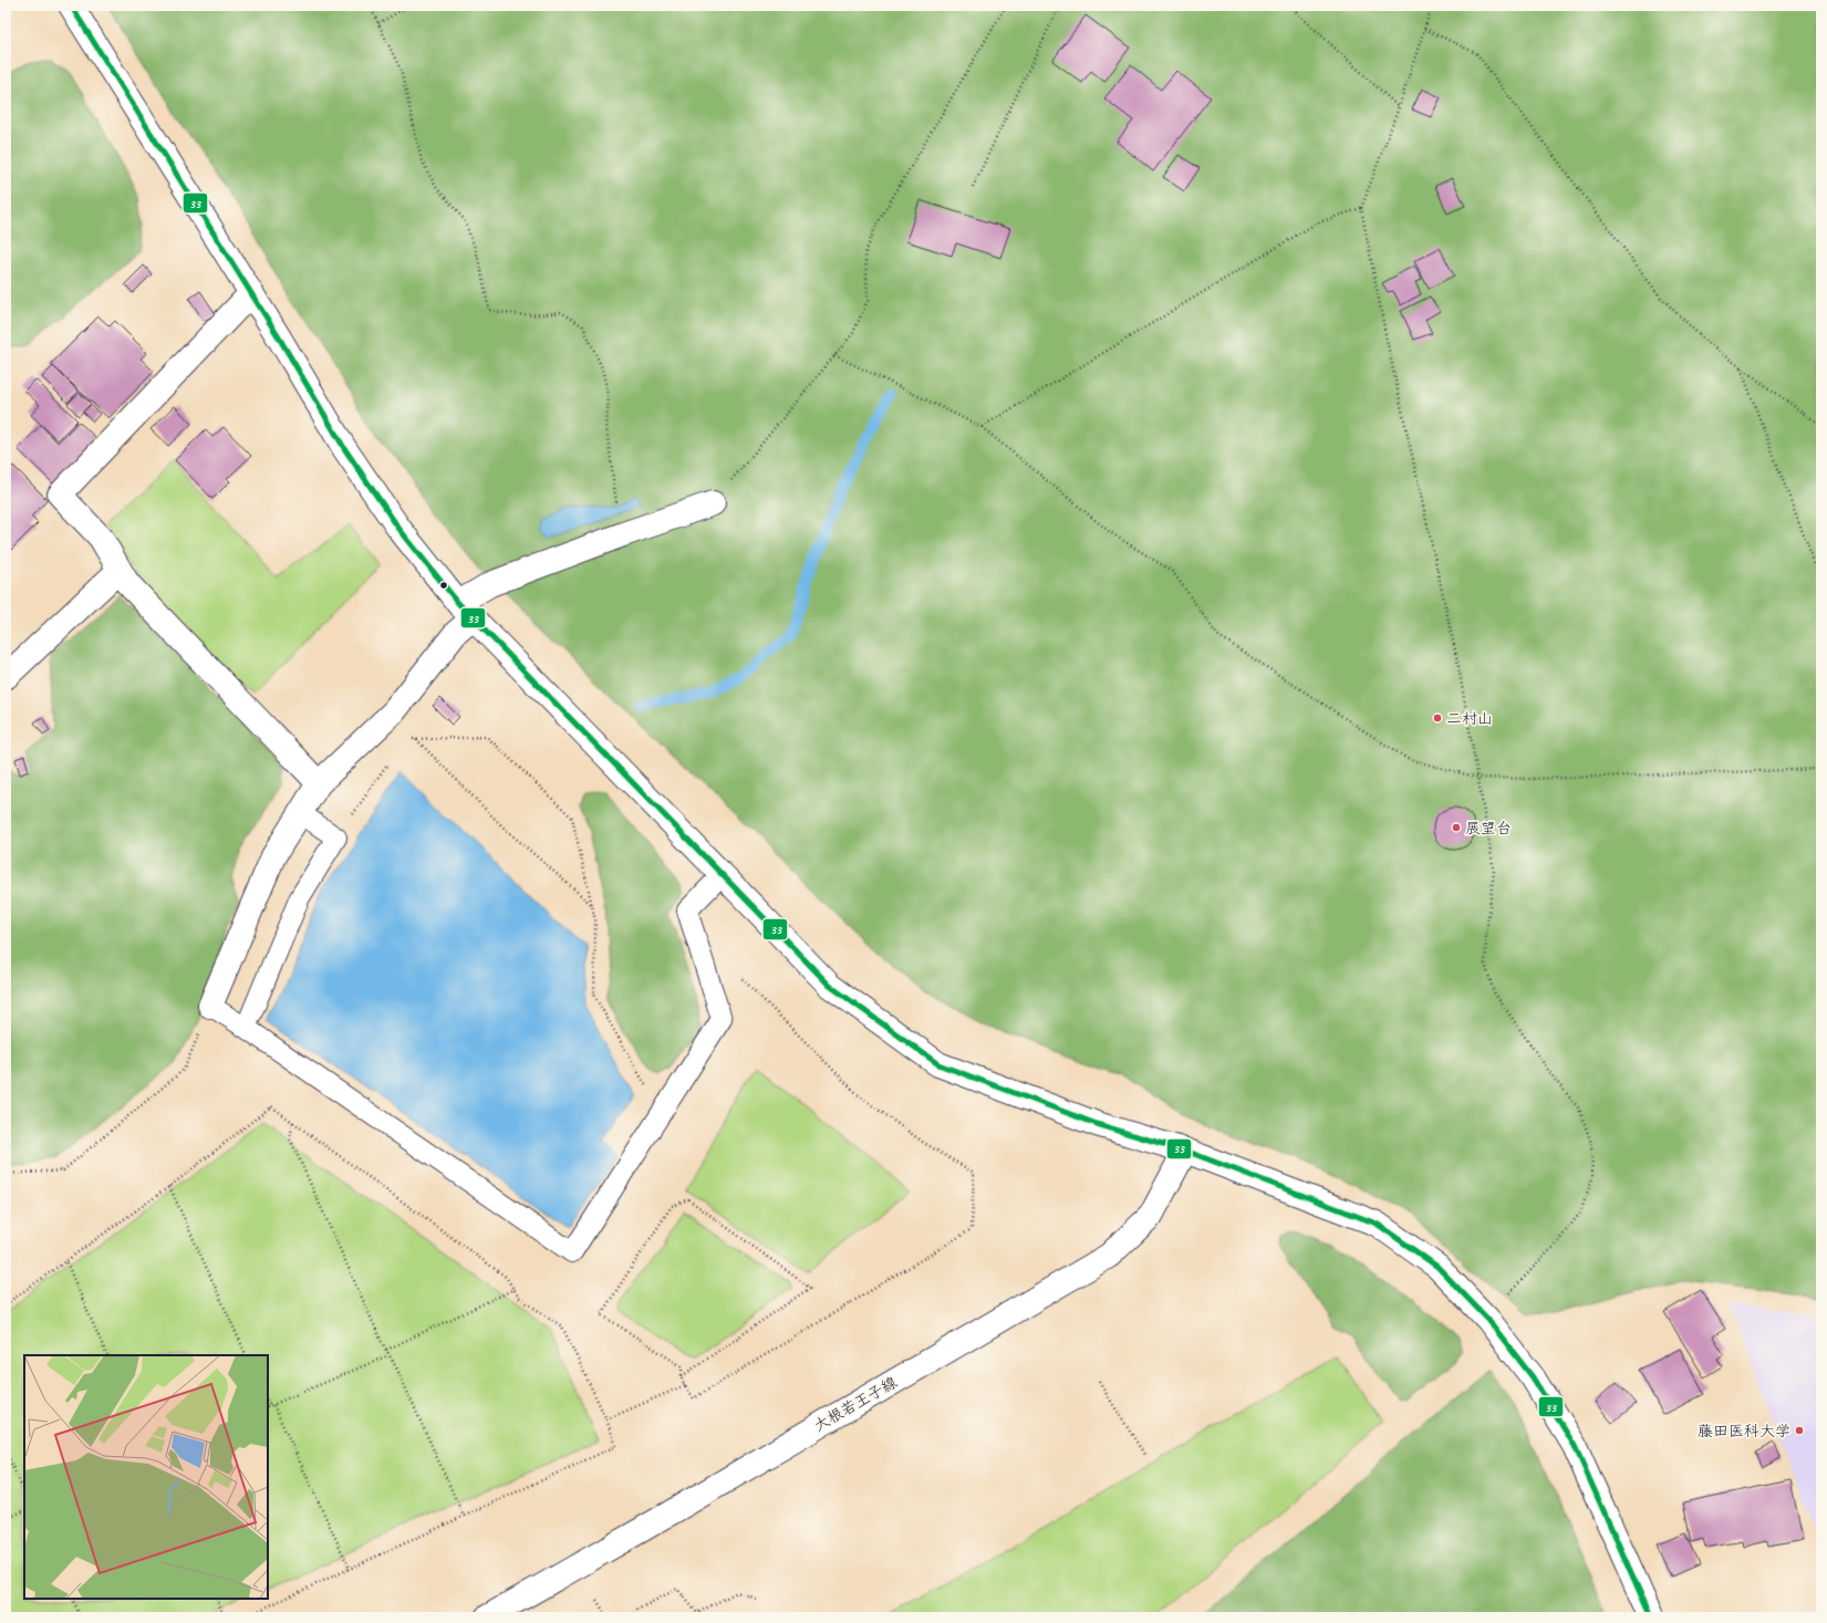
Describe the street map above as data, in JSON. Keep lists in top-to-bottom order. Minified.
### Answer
{"streets":{"street":["大根若王子線"]},"places":["二村山","展望台","藤田医科大学"],"lines":["transit line 33"]}
